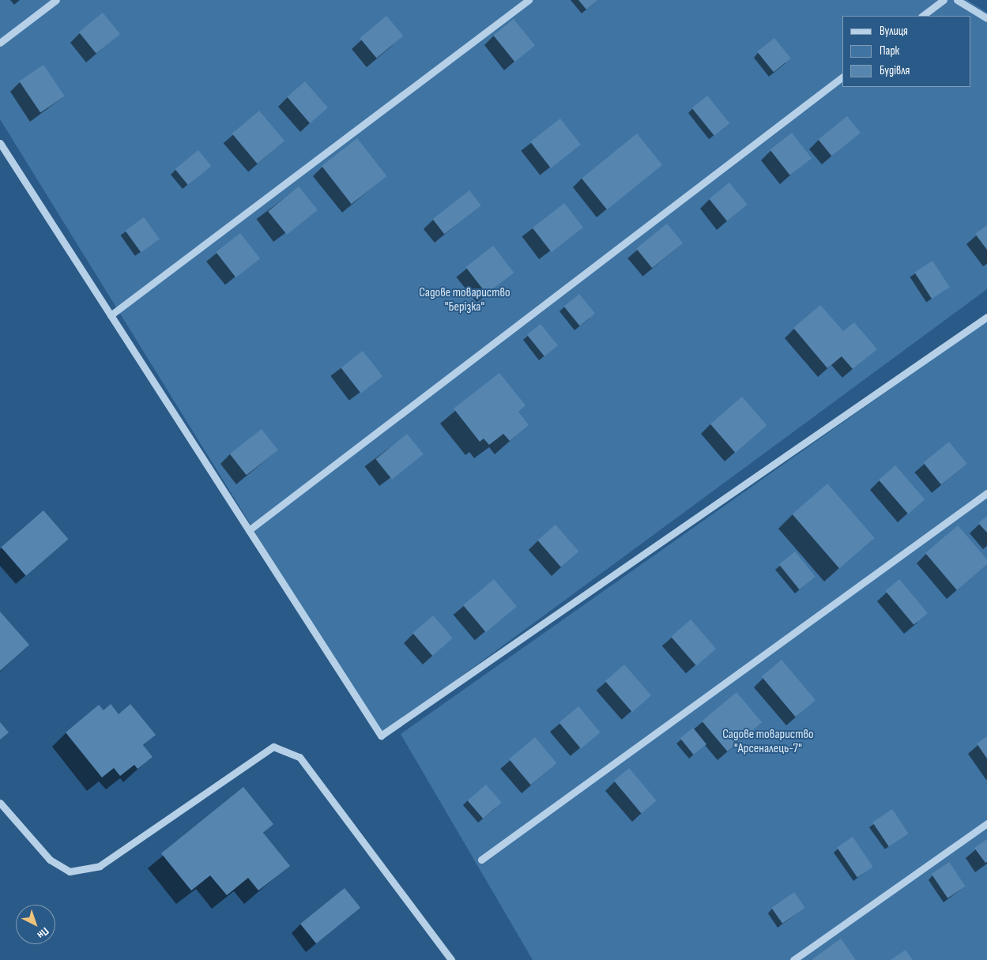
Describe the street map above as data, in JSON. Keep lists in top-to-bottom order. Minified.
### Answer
{"parks":["Садове товариство \"Берізка\"","Садове товариство \"Арсеналець-7\""],"legend":["Вулиця","Парк","Будівля"],"north":"bottom right"}
